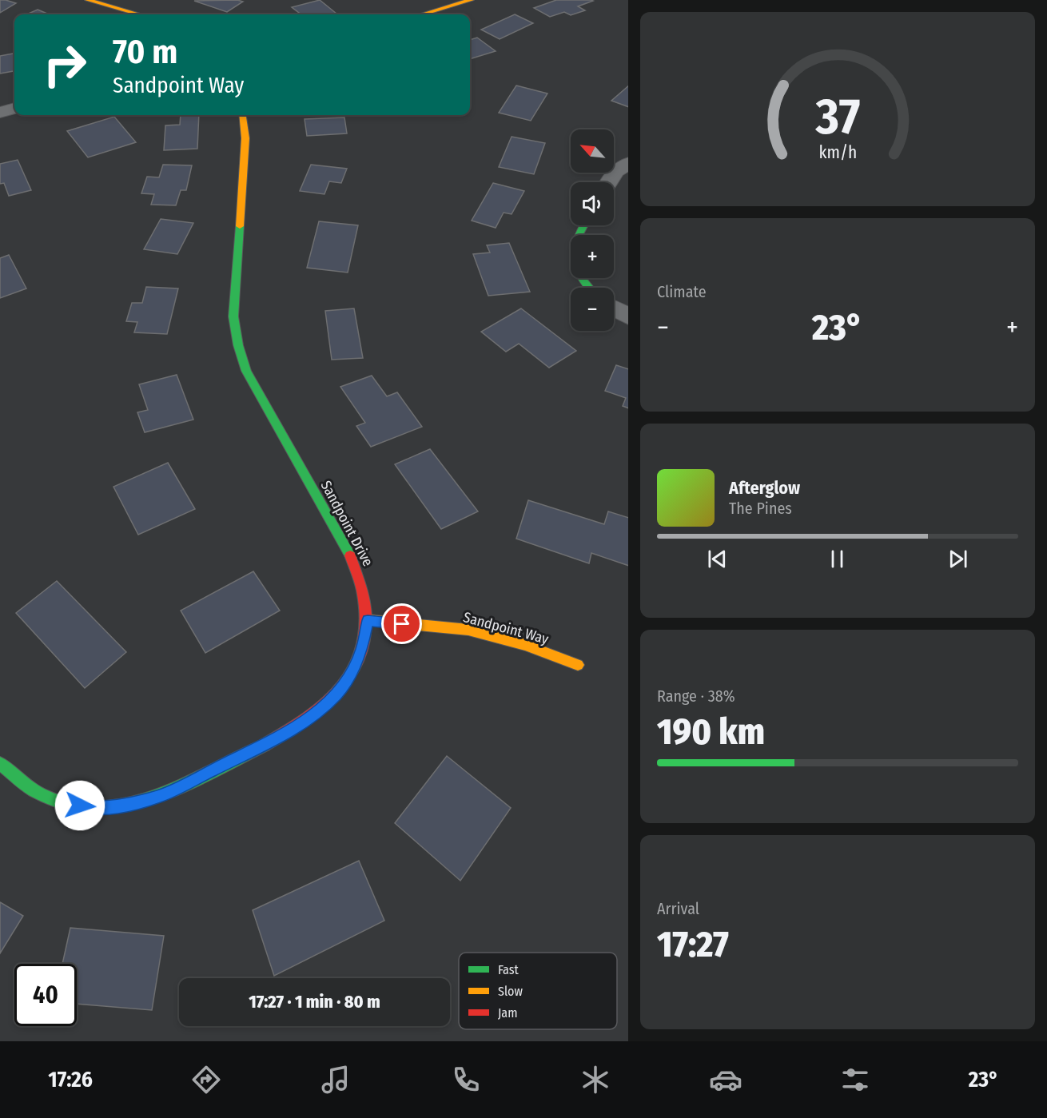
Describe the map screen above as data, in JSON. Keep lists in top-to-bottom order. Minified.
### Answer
{"streets":{"street":["Sandpoint Drive","Sandpoint Way"]},"crossings":[["Sandpoint Drive","Sandpoint Way"]],"legend":["Fast","Slow","Jam"],"north":"top left","page":{"turn":["70 m","Sandpoint Way"],"map_buttons":["+","−"],"tile":["Climate",["Range · 38%","190 km"],["Arrival","17:27"]],"heat":["−","23°","+"],"song":["Afterglow","The Pines"],"limit":"40","trip":"17:27 · 1 min · 80 m","tabs":["17:26","23°"],"gauge":["37","km/h"]}}
